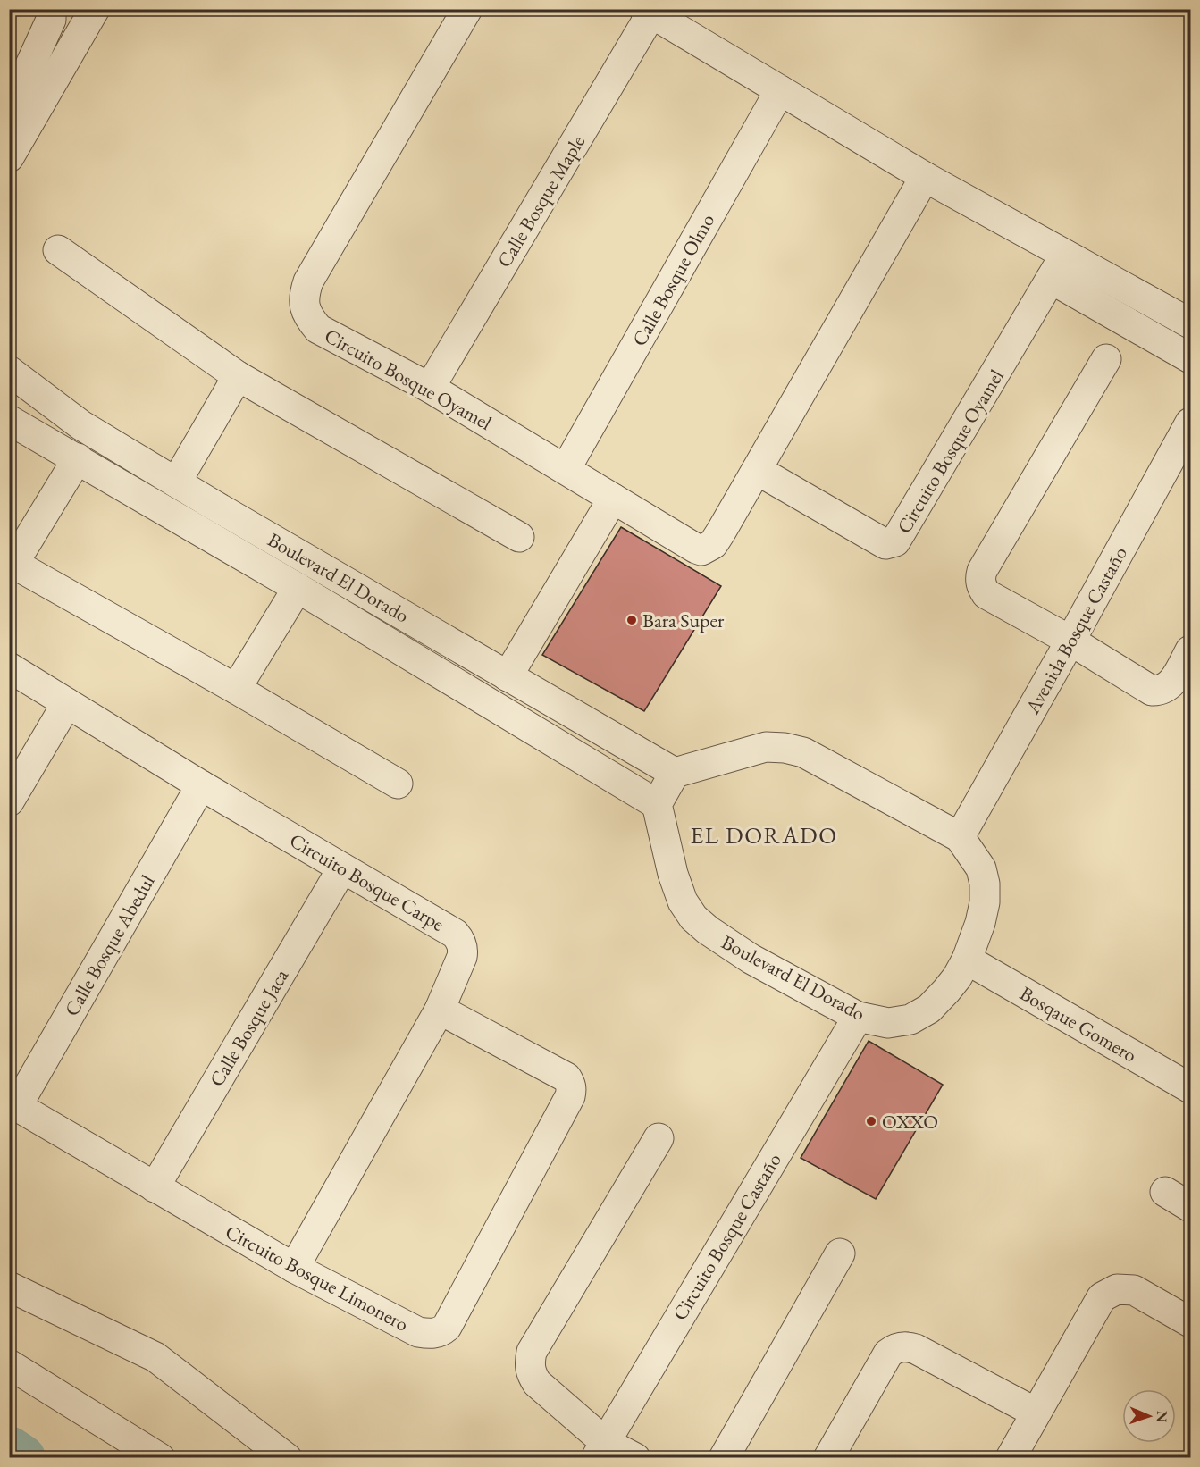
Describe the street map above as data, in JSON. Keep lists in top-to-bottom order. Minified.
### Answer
{"streets":{"street":["Calle Bosque Maple","Calle Bosque Olmo","Circuito Bosque Oyamel","Boulevard El Dorado","Avenida Bosque Castaño","Circuito Bosque Carpe","Calle Bosque Abedul","Bosqaue Gomero","Calle Bosque Jaca","Circuito Bosque Castaño","Circuito Bosque Limonero"]},"crossings":[["Calle Bosque Maple","Circuito Bosque Oyamel"],["Calle Bosque Olmo","Circuito Bosque Oyamel"],["Boulevard El Dorado","Avenida Bosque Castaño"],["Boulevard El Dorado","Bosqaue Gomero"],["Boulevard El Dorado","Circuito Bosque Castaño"],["Circuito Bosque Carpe","Calle Bosque Abedul"],["Circuito Bosque Carpe","Calle Bosque Jaca"],["Circuito Bosque Carpe","Circuito Bosque Limonero"],["Calle Bosque Abedul","Circuito Bosque Limonero"],["Calle Bosque Jaca","Circuito Bosque Limonero"]],"districts":["EL DORADO"],"places":["Bara Super","OXXO"],"north":"right"}
